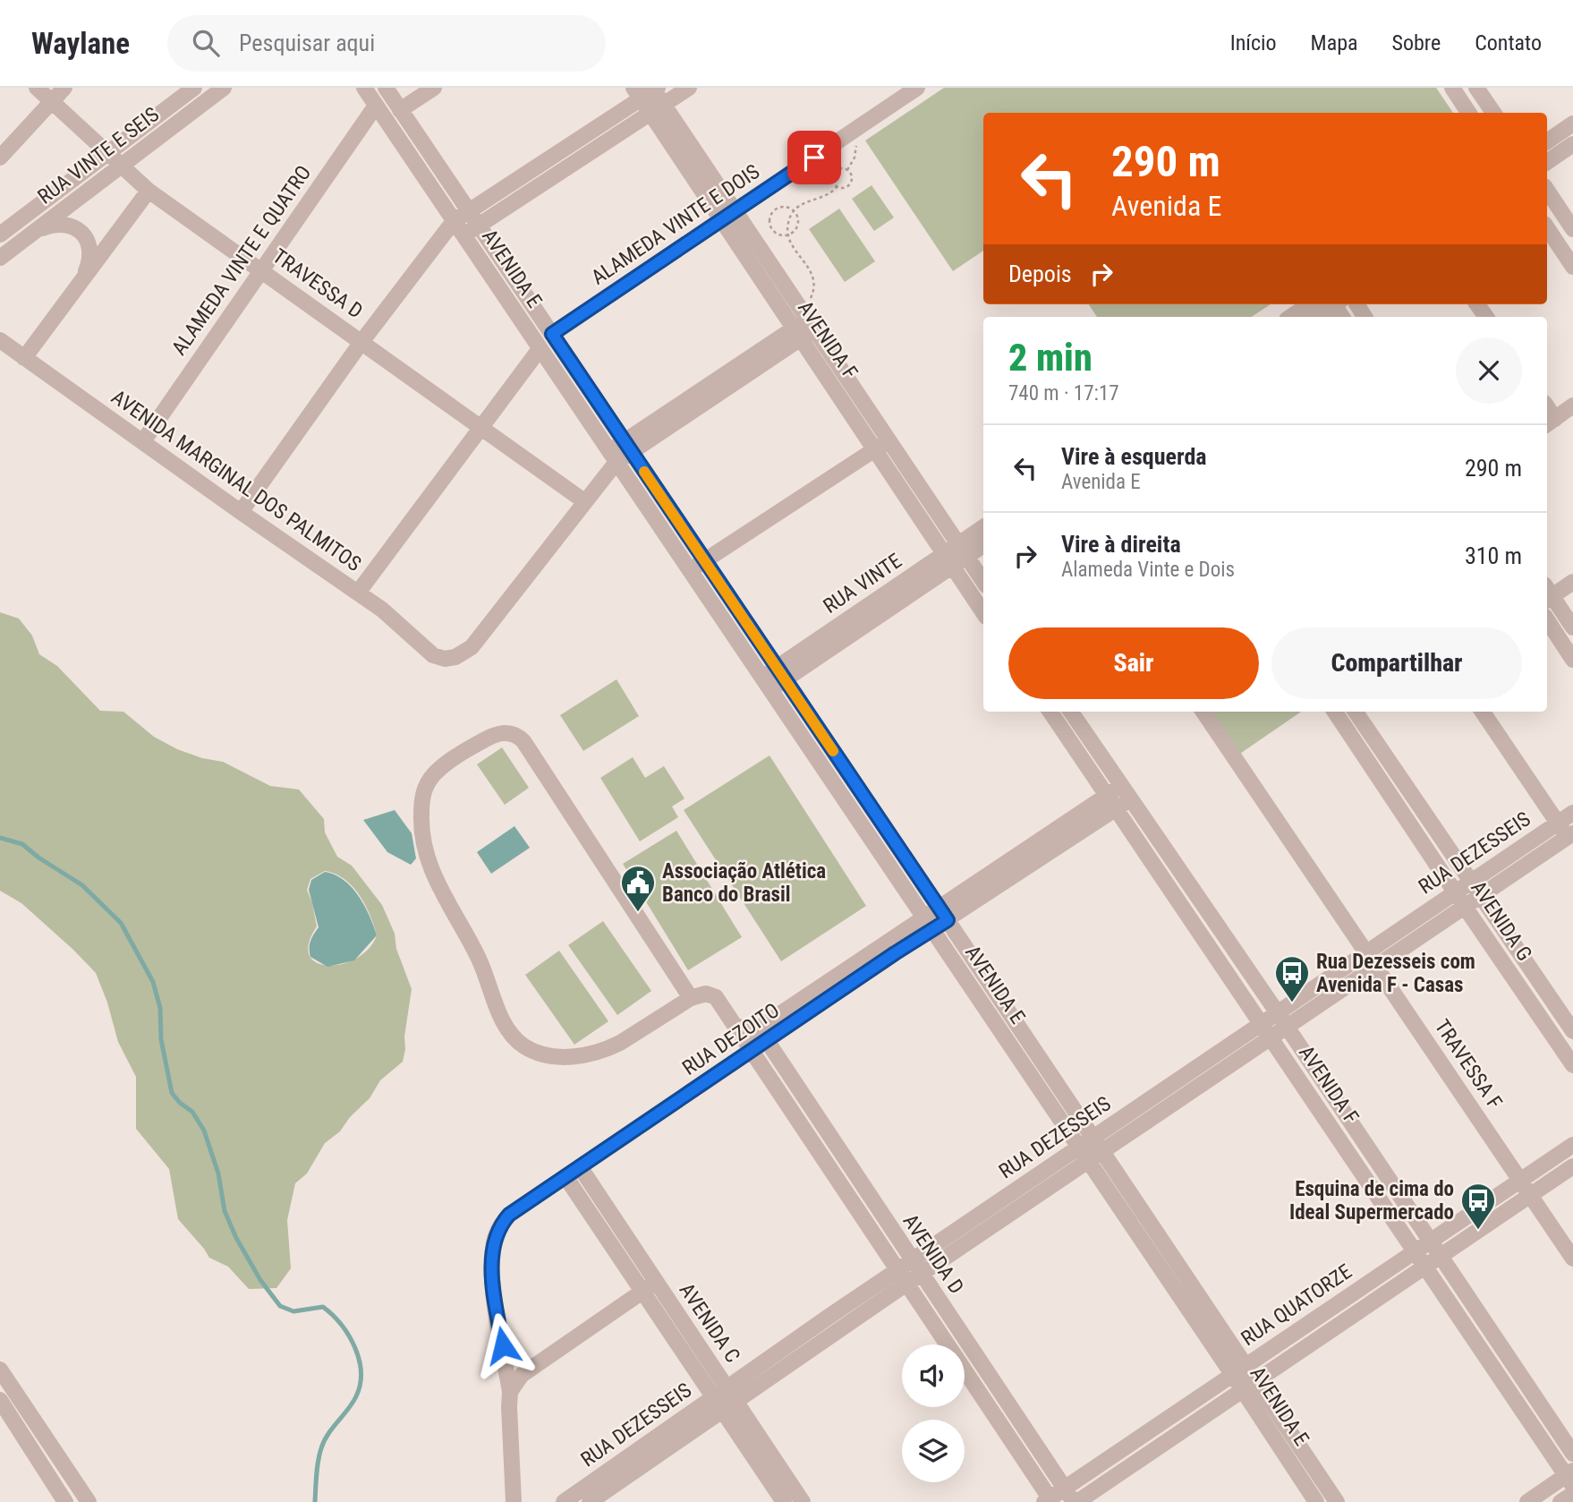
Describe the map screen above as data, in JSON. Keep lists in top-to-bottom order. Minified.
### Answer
{"streets":{"street":["RUA VINTE E SEIS","ALAMEDA VINTE E DOIS","ALAMEDA VINTE E QUATRO","AVENIDA E","TRAVESSA D","AVENIDA F","AVENIDA MARGINAL DOS PALMITOS","RUA VINTE","RUA DEZESSEIS","AVENIDA G","RUA DEZOITO","TRAVESSA F","AVENIDA D","RUA QUATORZE","AVENIDA C"]},"crossings":[["RUA VINTE E SEIS","TRAVESSA D"],["ALAMEDA VINTE E DOIS","AVENIDA E"],["ALAMEDA VINTE E DOIS","AVENIDA F"],["ALAMEDA VINTE E QUATRO","AVENIDA E"],["ALAMEDA VINTE E QUATRO","TRAVESSA D"],["ALAMEDA VINTE E QUATRO","AVENIDA MARGINAL DOS PALMITOS"],["AVENIDA E","RUA VINTE"],["AVENIDA E","RUA DEZESSEIS"],["AVENIDA E","RUA DEZOITO"],["AVENIDA E","RUA QUATORZE"],["TRAVESSA D","AVENIDA MARGINAL DOS PALMITOS"],["AVENIDA F","RUA VINTE"],["AVENIDA F","RUA DEZESSEIS"],["AVENIDA F","RUA DEZOITO"],["AVENIDA F","RUA QUATORZE"],["RUA DEZESSEIS","AVENIDA G"],["RUA DEZESSEIS","TRAVESSA F"],["RUA DEZESSEIS","AVENIDA D"],["RUA DEZESSEIS","AVENIDA C"],["RUA DEZOITO","AVENIDA D"],["RUA DEZOITO","AVENIDA C"],["TRAVESSA F","RUA QUATORZE"],["AVENIDA D","RUA QUATORZE"]],"places":{"public building":["Associação Atlética Banco do Brasil"],"bus stop":["Rua Dezesseis com Avenida F - Casas","Esquina de cima do Ideal Supermercado"]},"page":{"header":"Waylane","search":"Pesquisar aqui","nav":["Início","Mapa","Sobre","Contato"],"turn":["290 m","Avenida E"],"then":"Depois","heading":["2 min","740 m · 17:17"],"list":[{"name":"Vire à esquerda","note":"Avenida E","value":"290 m"},{"name":"Vire à direita","note":"Alameda Vinte e Dois","value":"310 m"}],"buttons":["Sair","Compartilhar"]}}
